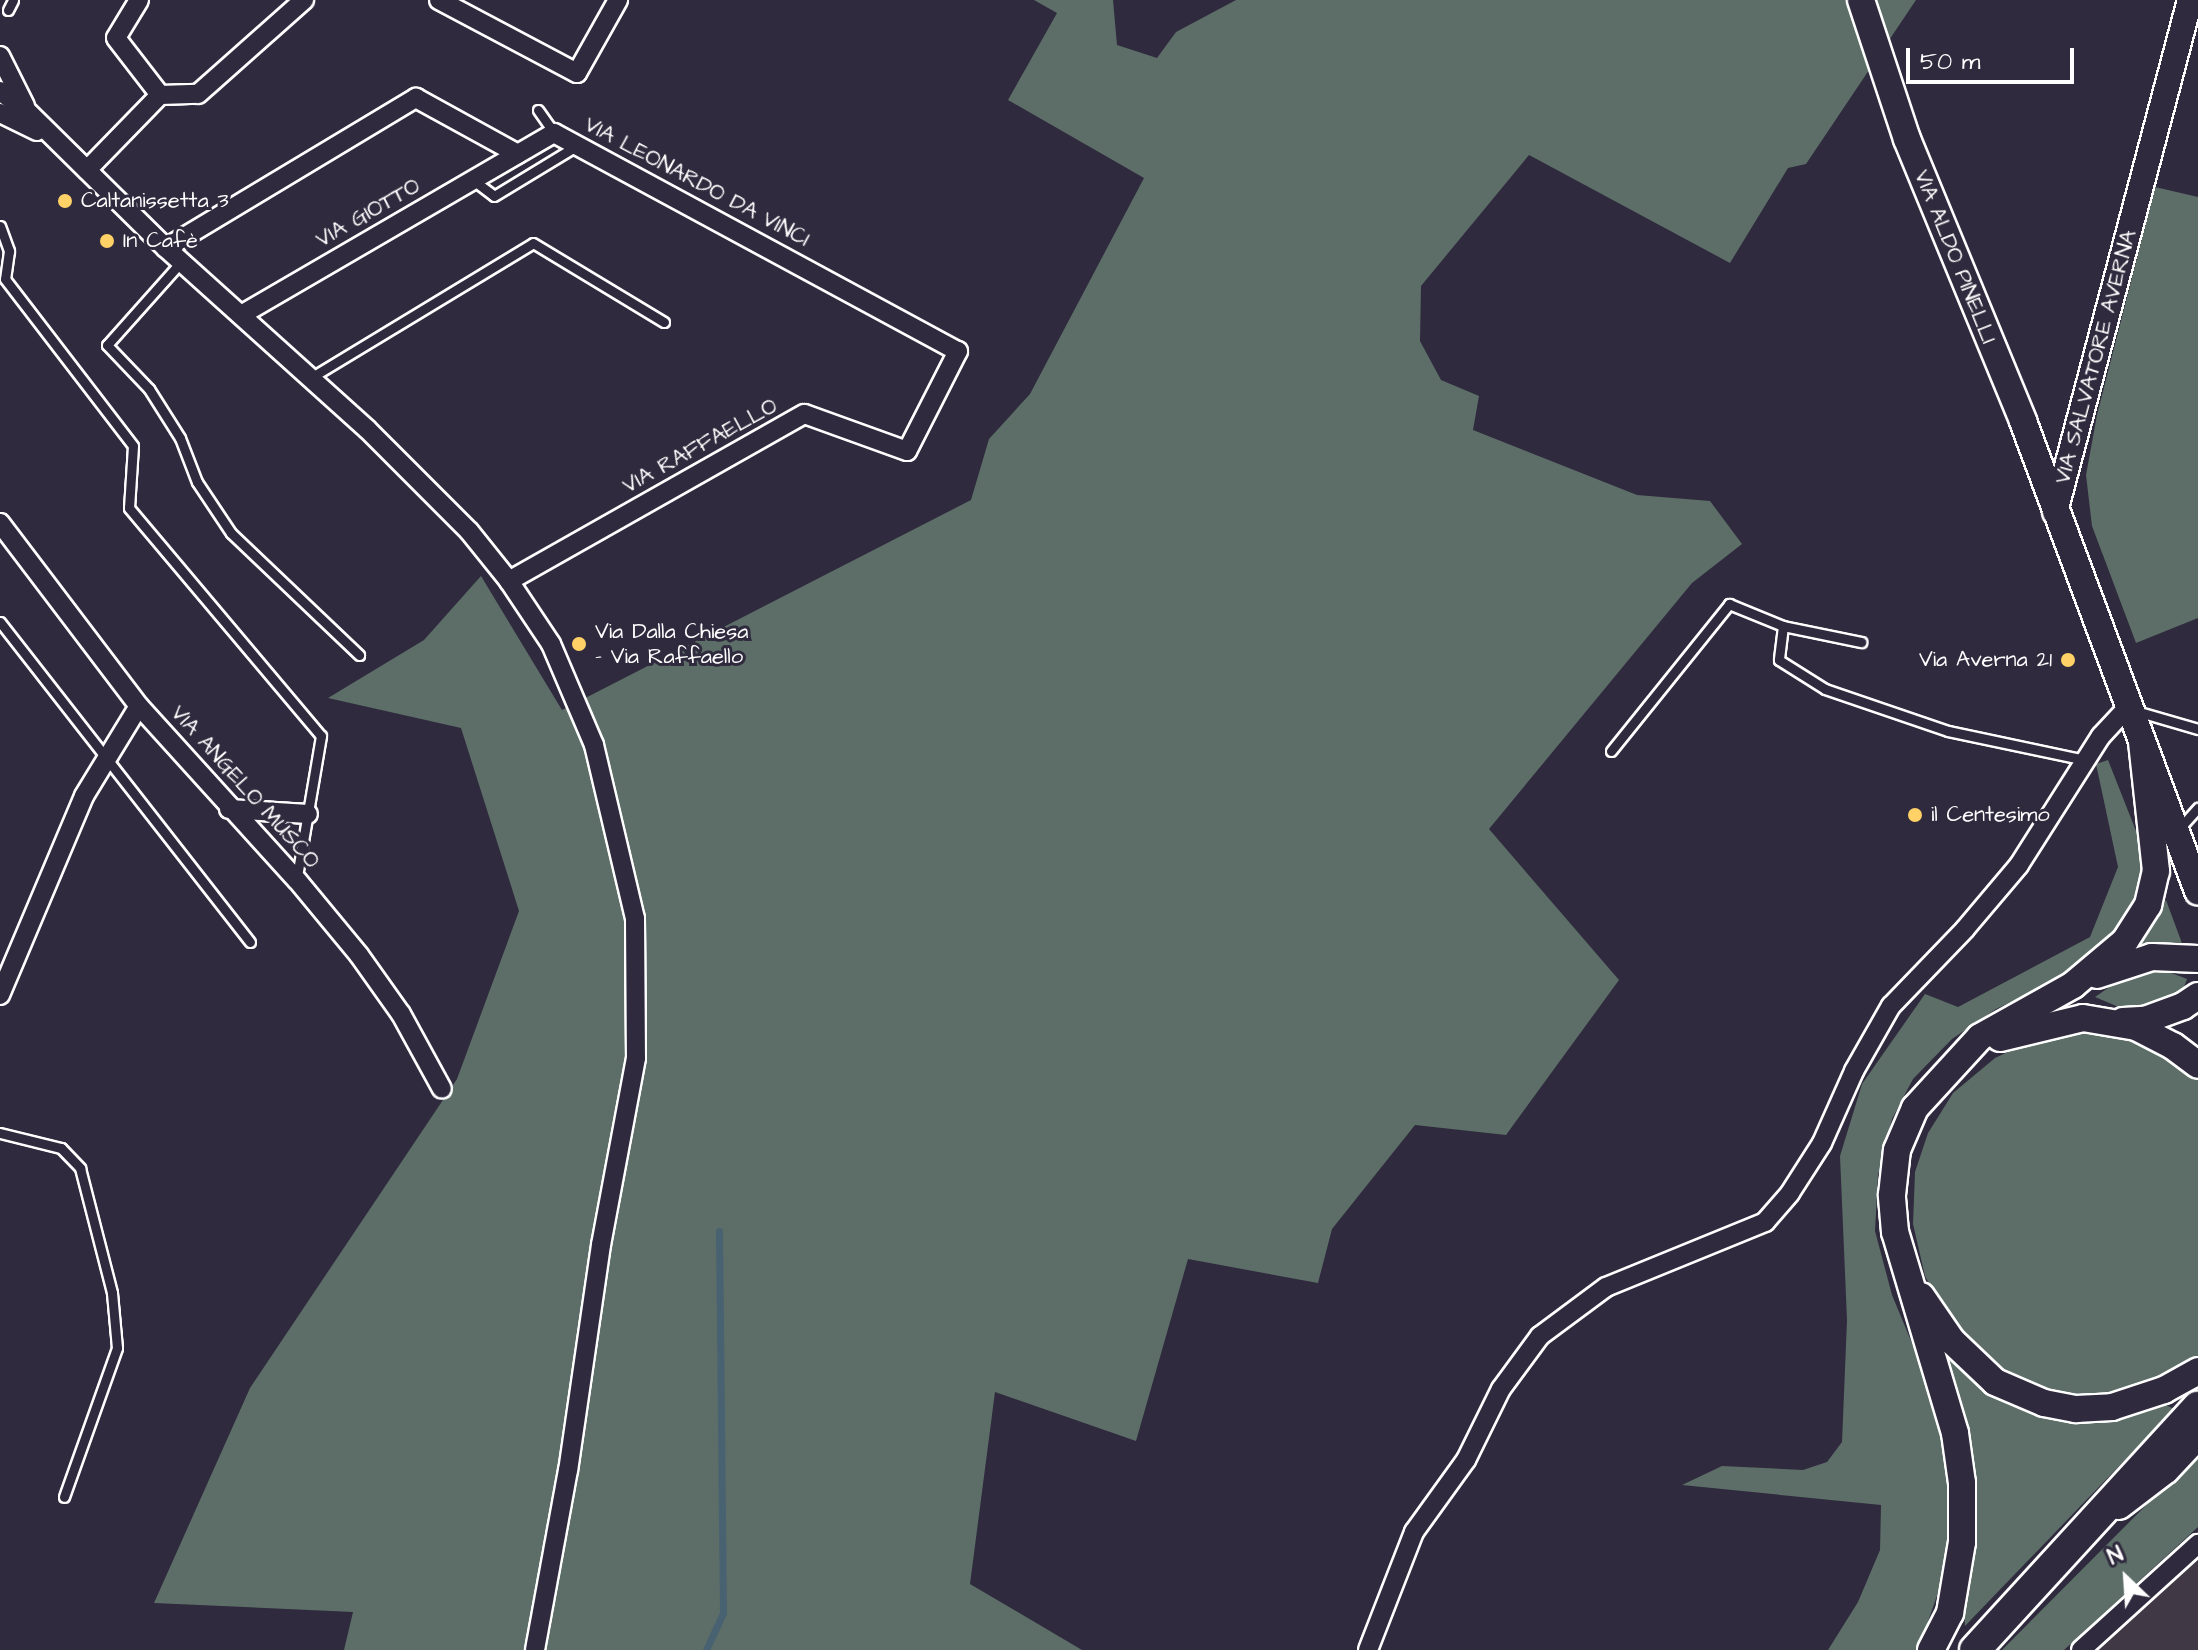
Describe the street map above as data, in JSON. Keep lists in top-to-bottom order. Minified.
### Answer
{"streets":{"main road":["VIA ALDO PINELLI","VIA SALVATORE AVERNA"],"street":["VIA LEONARDO DA VINCI","VIA GIOTTO","VIA RAFFAELLO","VIA ANGELO MUSCO"]},"crossings":[["VIA LEONARDO DA VINCI","VIA GIOTTO"],["VIA LEONARDO DA VINCI","VIA RAFFAELLO"],["VIA ALDO PINELLI","VIA SALVATORE AVERNA"]],"places":["Caltanissetta 3","In Cafè","Via Dalla Chiesa - Via Raffaello","Via Averna 21","il Centesimo"],"scale_bar":"50 m","north":"top left"}
